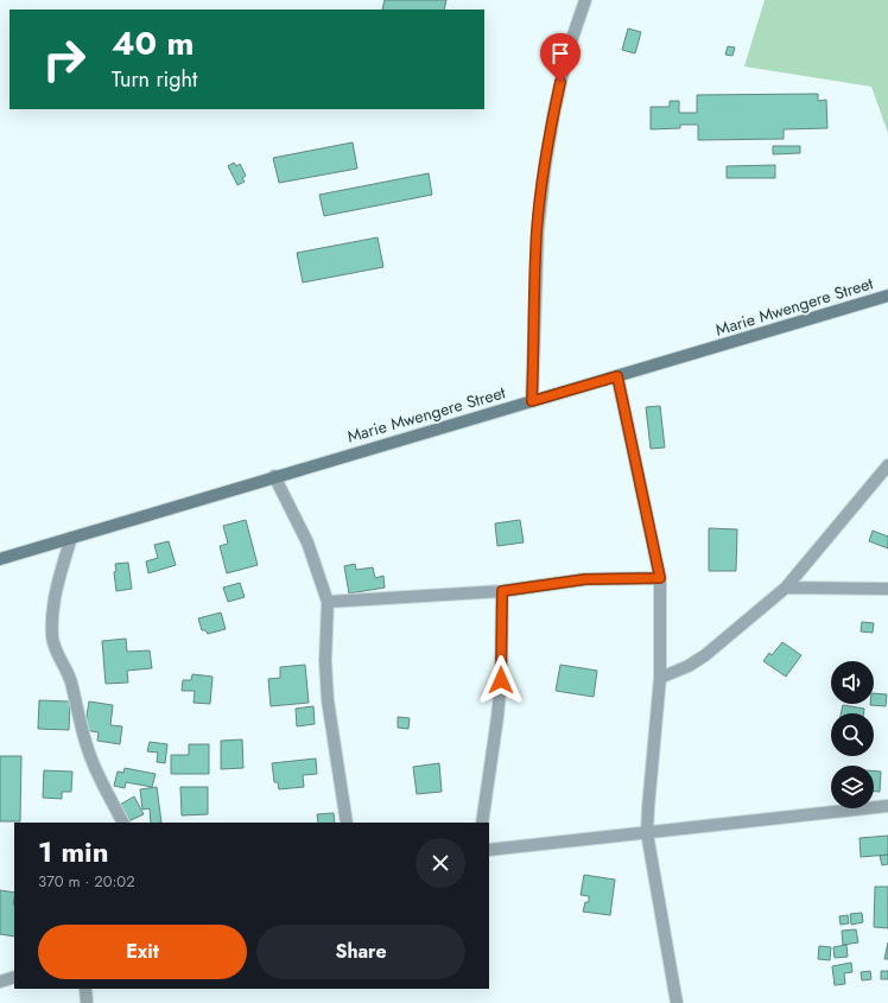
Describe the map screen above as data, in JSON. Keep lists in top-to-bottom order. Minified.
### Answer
{"streets":{"main road":["Marie Mwengere Street"]},"page":{"turn":["40 m","Turn right"],"heading":["1 min","370 m · 20:02"],"buttons":["Exit","Share"]}}
